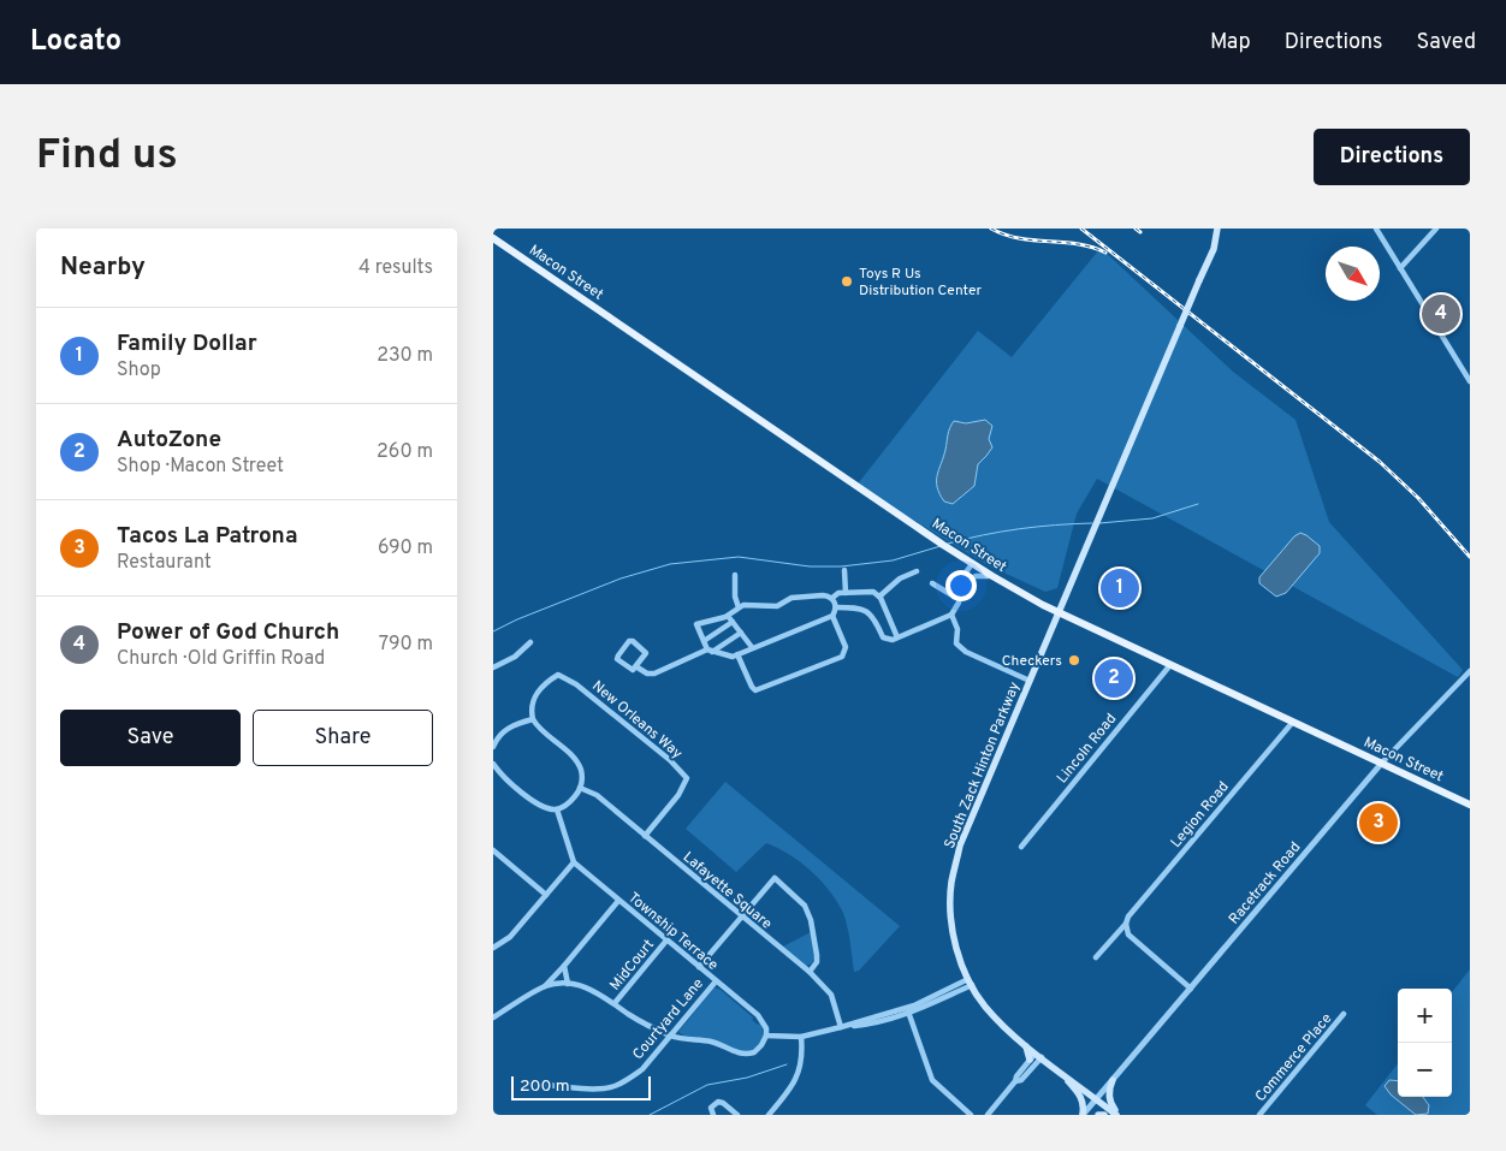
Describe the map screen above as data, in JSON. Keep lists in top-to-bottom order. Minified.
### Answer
{"streets":{"main road":["Macon Street","South Zack Hinton Parkway"],"street":["New Orleans Way","Lincoln Road","Legion Road","Racetrack Road","Lafayette Square","Township Terrace","MidCourt","Courtyard Lane","Commerce Place"]},"crossings":[["Macon Street","Lincoln Road"],["Macon Street","South Zack Hinton Parkway"],["Macon Street","Legion Road"],["Macon Street","Racetrack Road"],["New Orleans Way","Lafayette Square"],["South Zack Hinton Parkway","Racetrack Road"],["Township Terrace","MidCourt"],["Township Terrace","Courtyard Lane"]],"places":["Toys R Us Distribution Center","Checkers"],"scale_bar":"200 m","north":"bottom right","page":{"header":"Locato","nav":["Map","Directions","Saved"],"buttons":["Directions",["Save","Share"]],"title":"Find us","heading":["Nearby","4 results"],"pins":["4","1","2","3"],"list":[{"mark":"1","name":"Family Dollar","note":"Shop","value":"230 m"},{"mark":"2","name":"AutoZone","note":"Shop · Macon Street","value":"260 m"},{"mark":"3","name":"Tacos La Patrona","note":"Restaurant","value":"690 m"},{"mark":"4","name":"Power of God Church","note":"Church · Old Griffin Road","value":"790 m"}],"map_buttons":["+","−"],"scale":"200 m"}}
